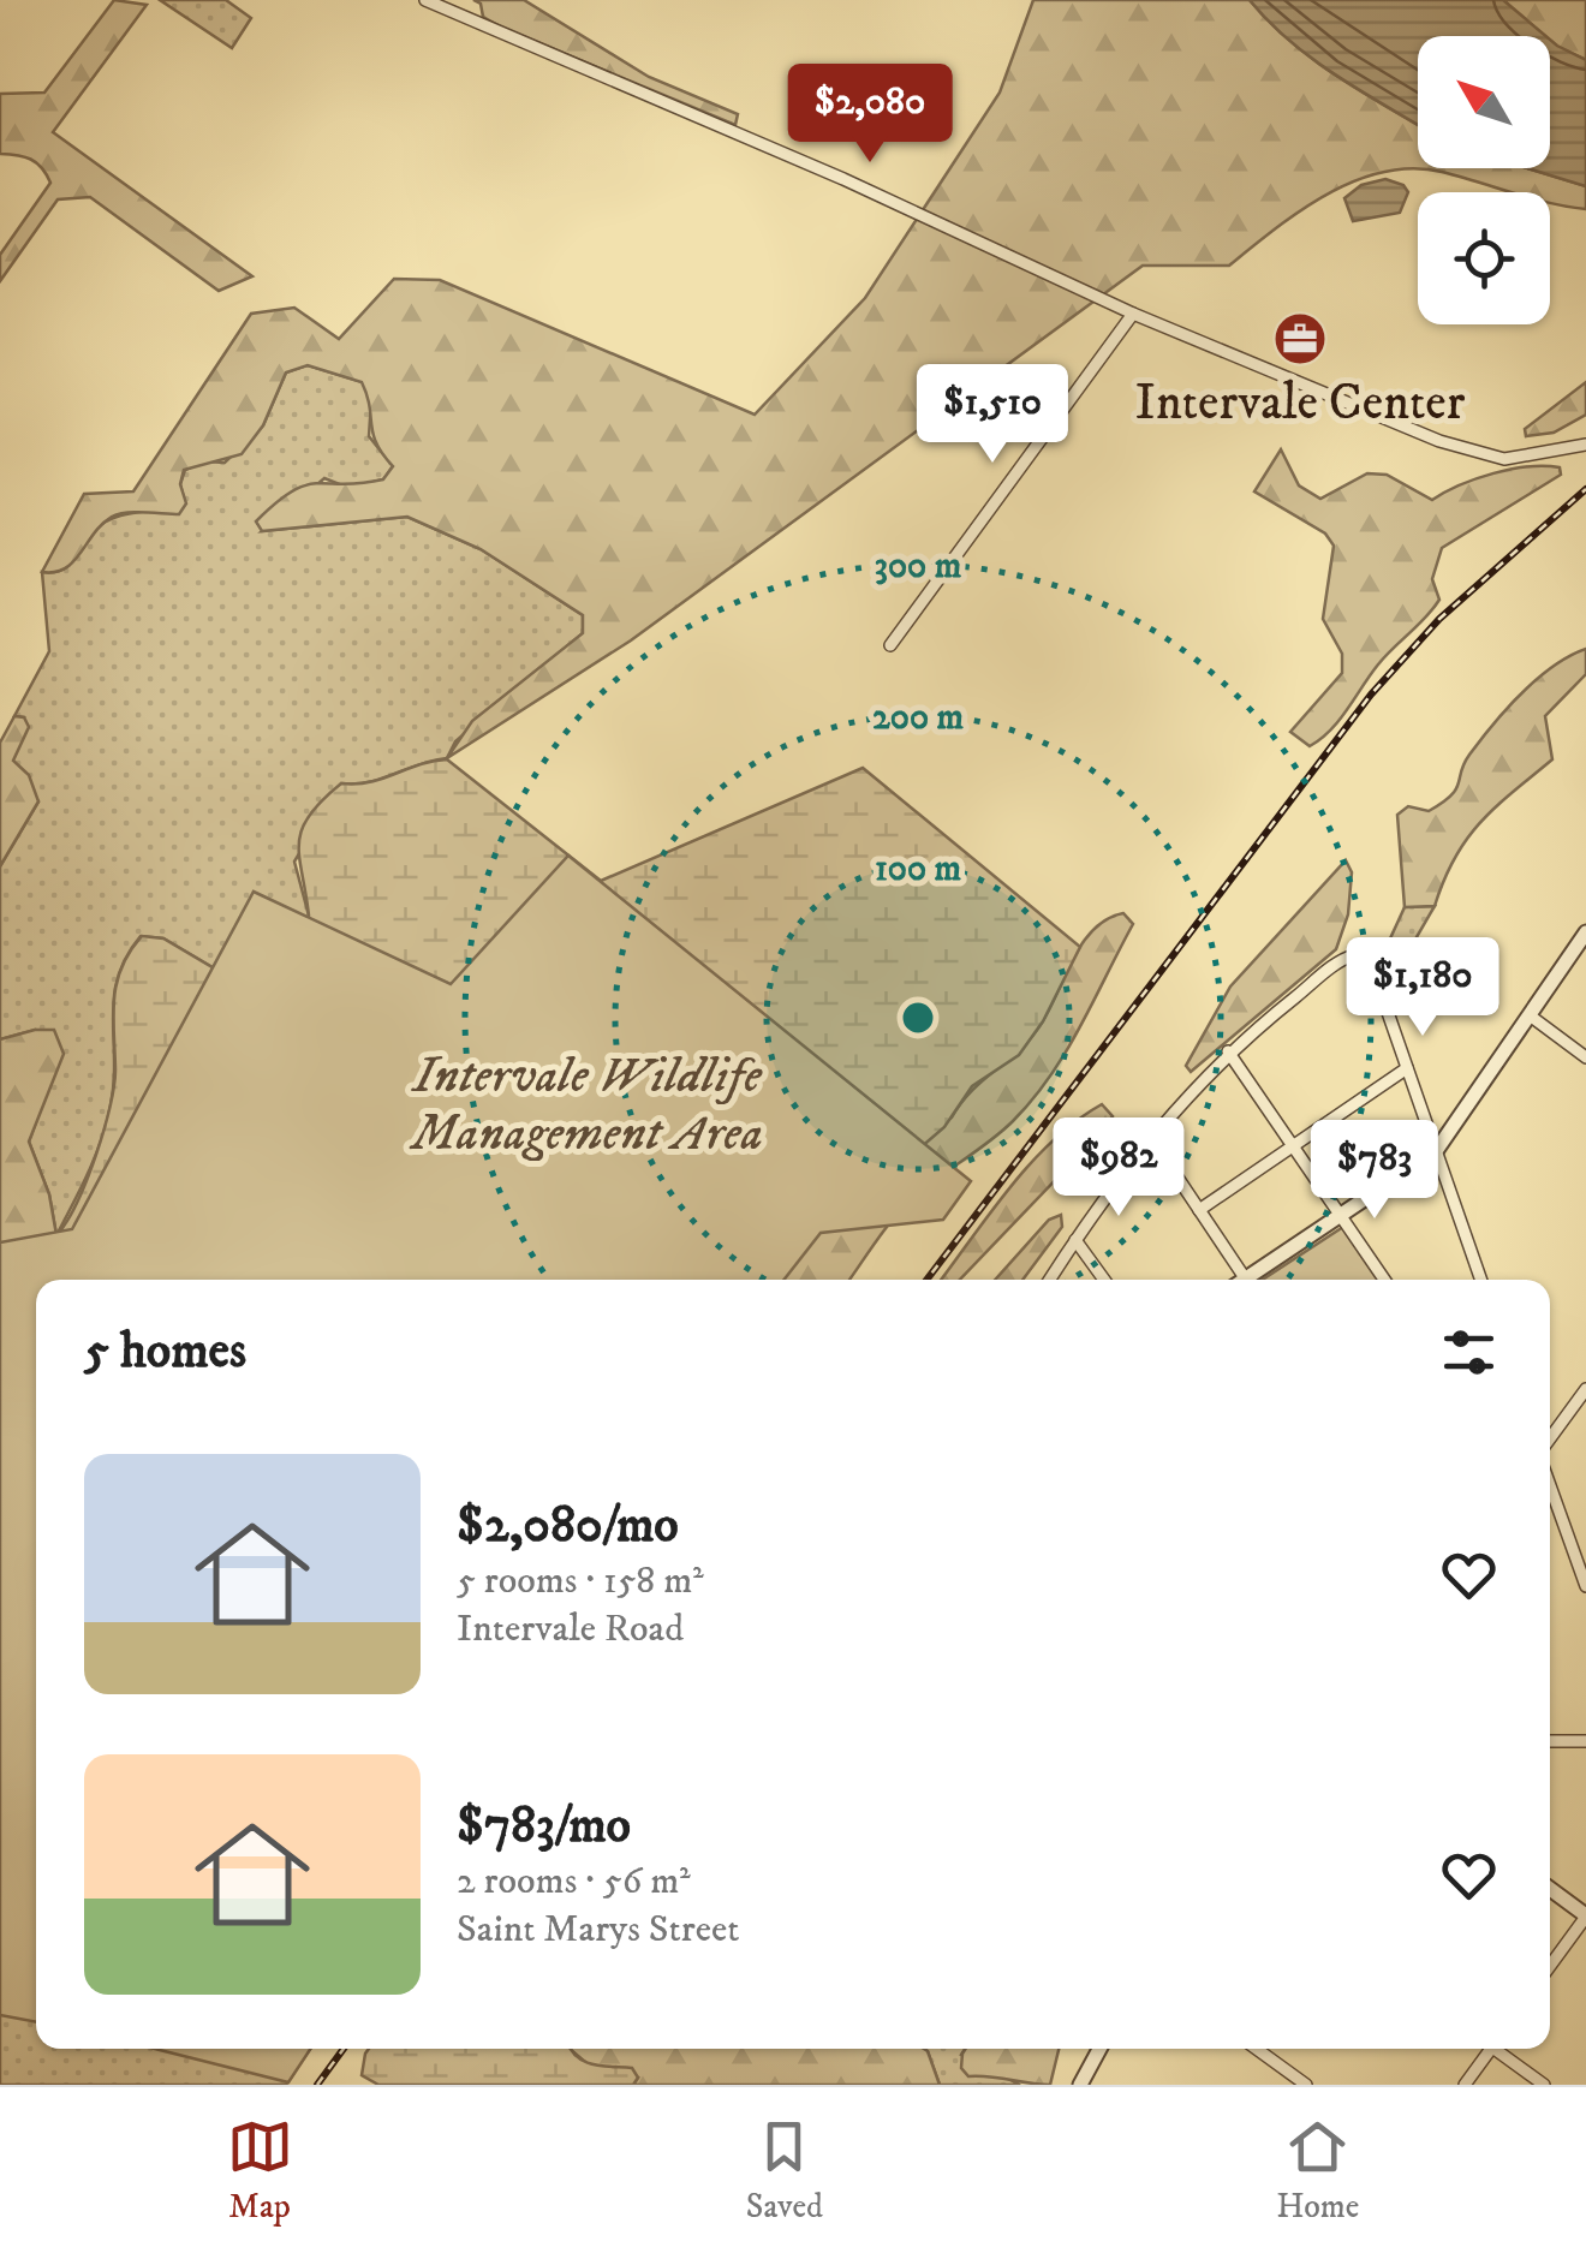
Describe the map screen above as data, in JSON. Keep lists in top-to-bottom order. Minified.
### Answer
{"parks":["Intervale Wildlife Management Area"],"places":{"office":["Intervale Center"]},"north":"top left","page":{"price":["$2,080","$1,510","$1,180","$982","$783"],"heading":"5 homes","list":[{"name":"$2,080/mo","note":"5 rooms · 158 m² · Intervale Road"},{"name":"$783/mo","note":"2 rooms · 56 m² · Saint Marys Street"}],"tabs":["Map","Saved","Home"]},"rings":["300 m","200 m","100 m"]}
